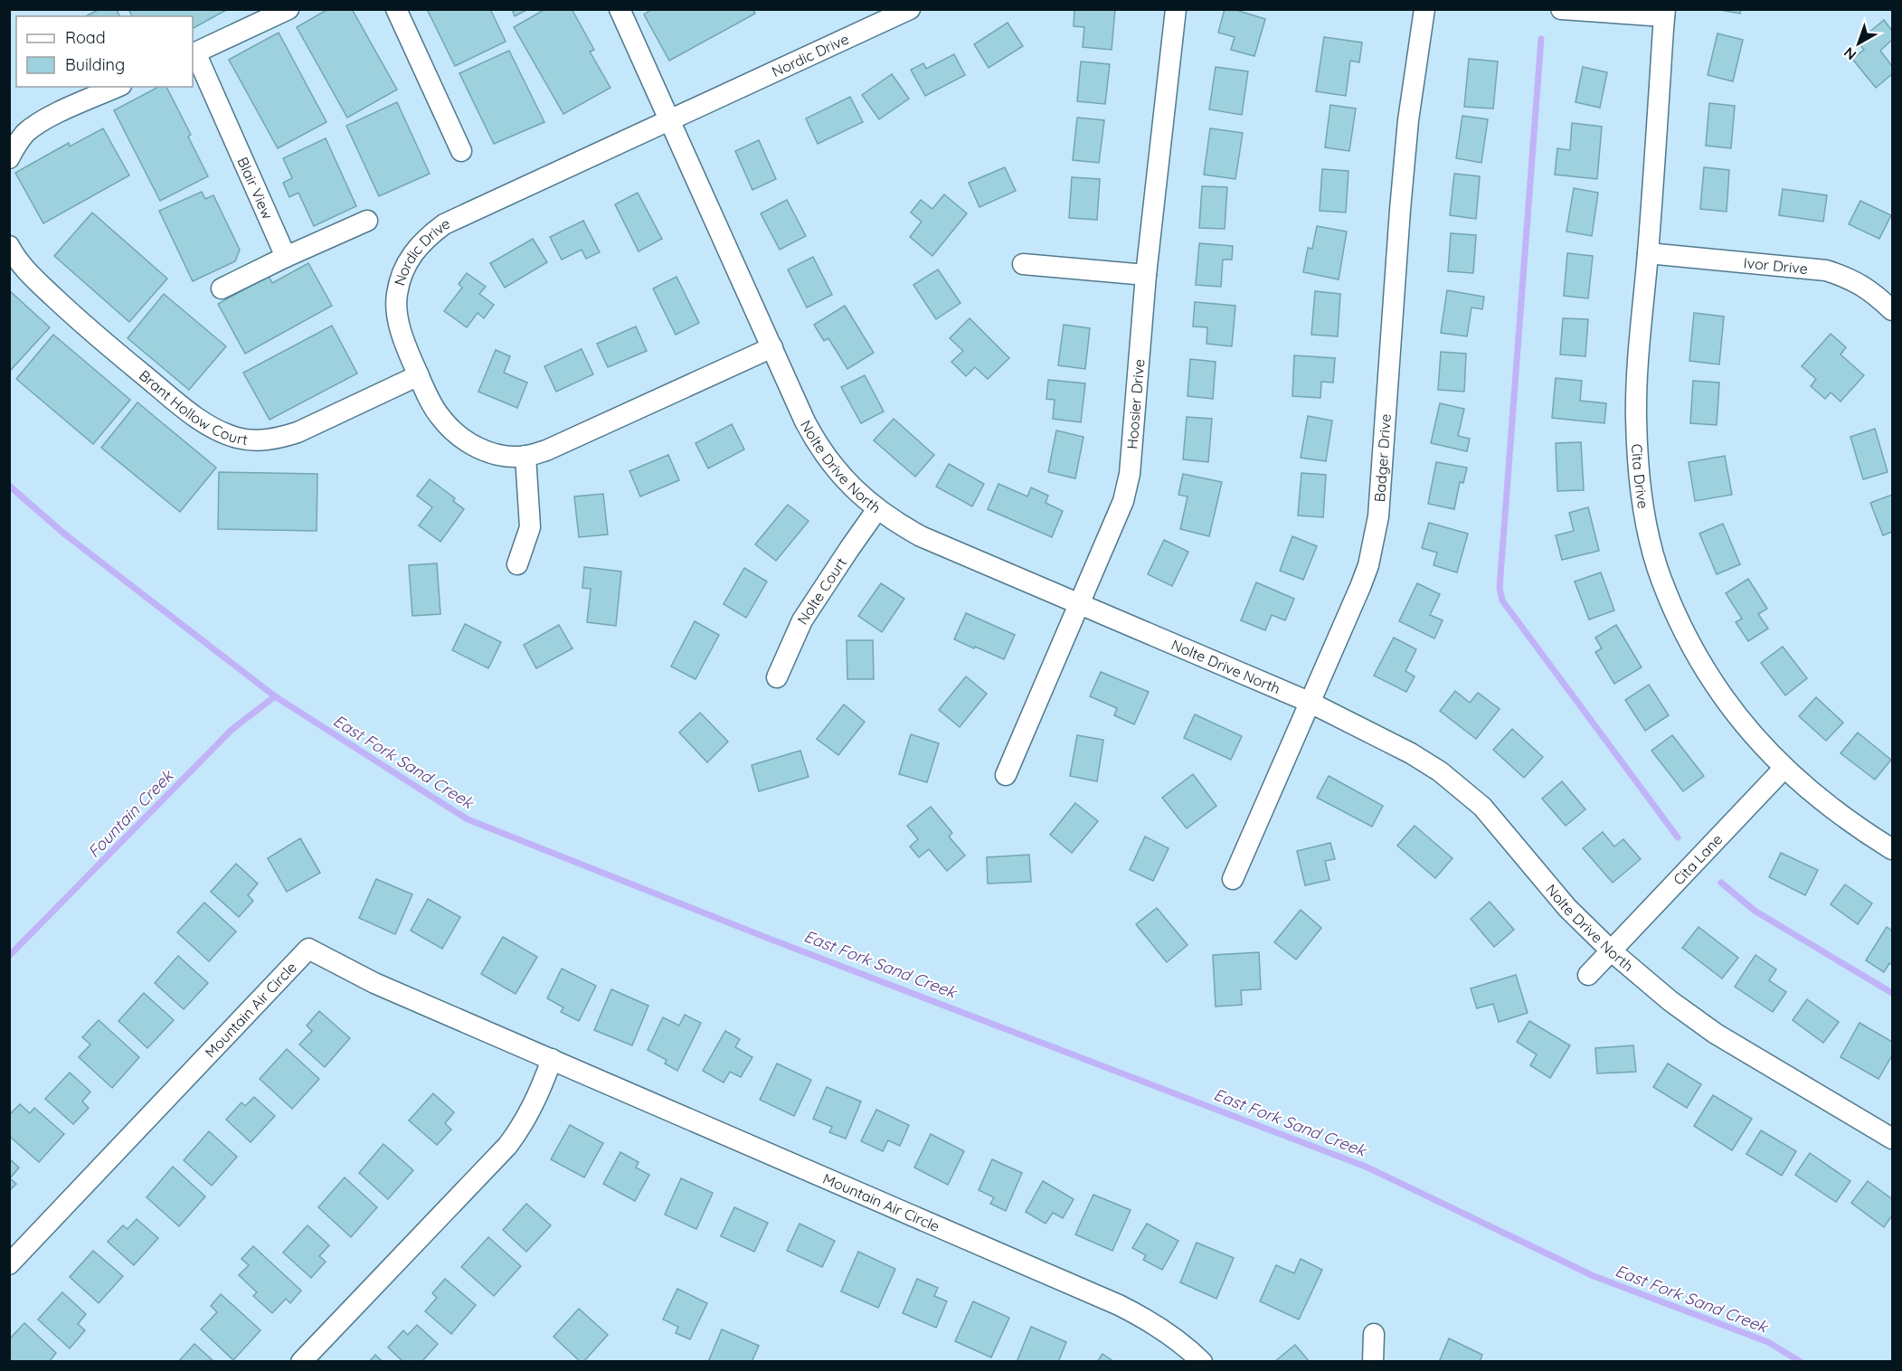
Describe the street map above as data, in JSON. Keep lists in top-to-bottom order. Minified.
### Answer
{"streets":{"street":["Nordic Drive","Blair View","Ivor Drive","Hoosier Drive","Brant Hollow Court","Badger Drive","Nolte Drive North","Cita Drive","Nolte Court","Cita Lane","Mountain Air Circle"]},"crossings":[["Nordic Drive","Brant Hollow Court"],["Nordic Drive","Nolte Drive North"],["Ivor Drive","Cita Drive"],["Hoosier Drive","Nolte Drive North"],["Badger Drive","Nolte Drive North"],["Nolte Drive North","Nolte Court"],["Nolte Drive North","Cita Lane"],["Cita Drive","Cita Lane"]],"water":["East Fork Sand Creek","Fountain Creek"],"legend":["Road","Building"],"north":"bottom left"}
